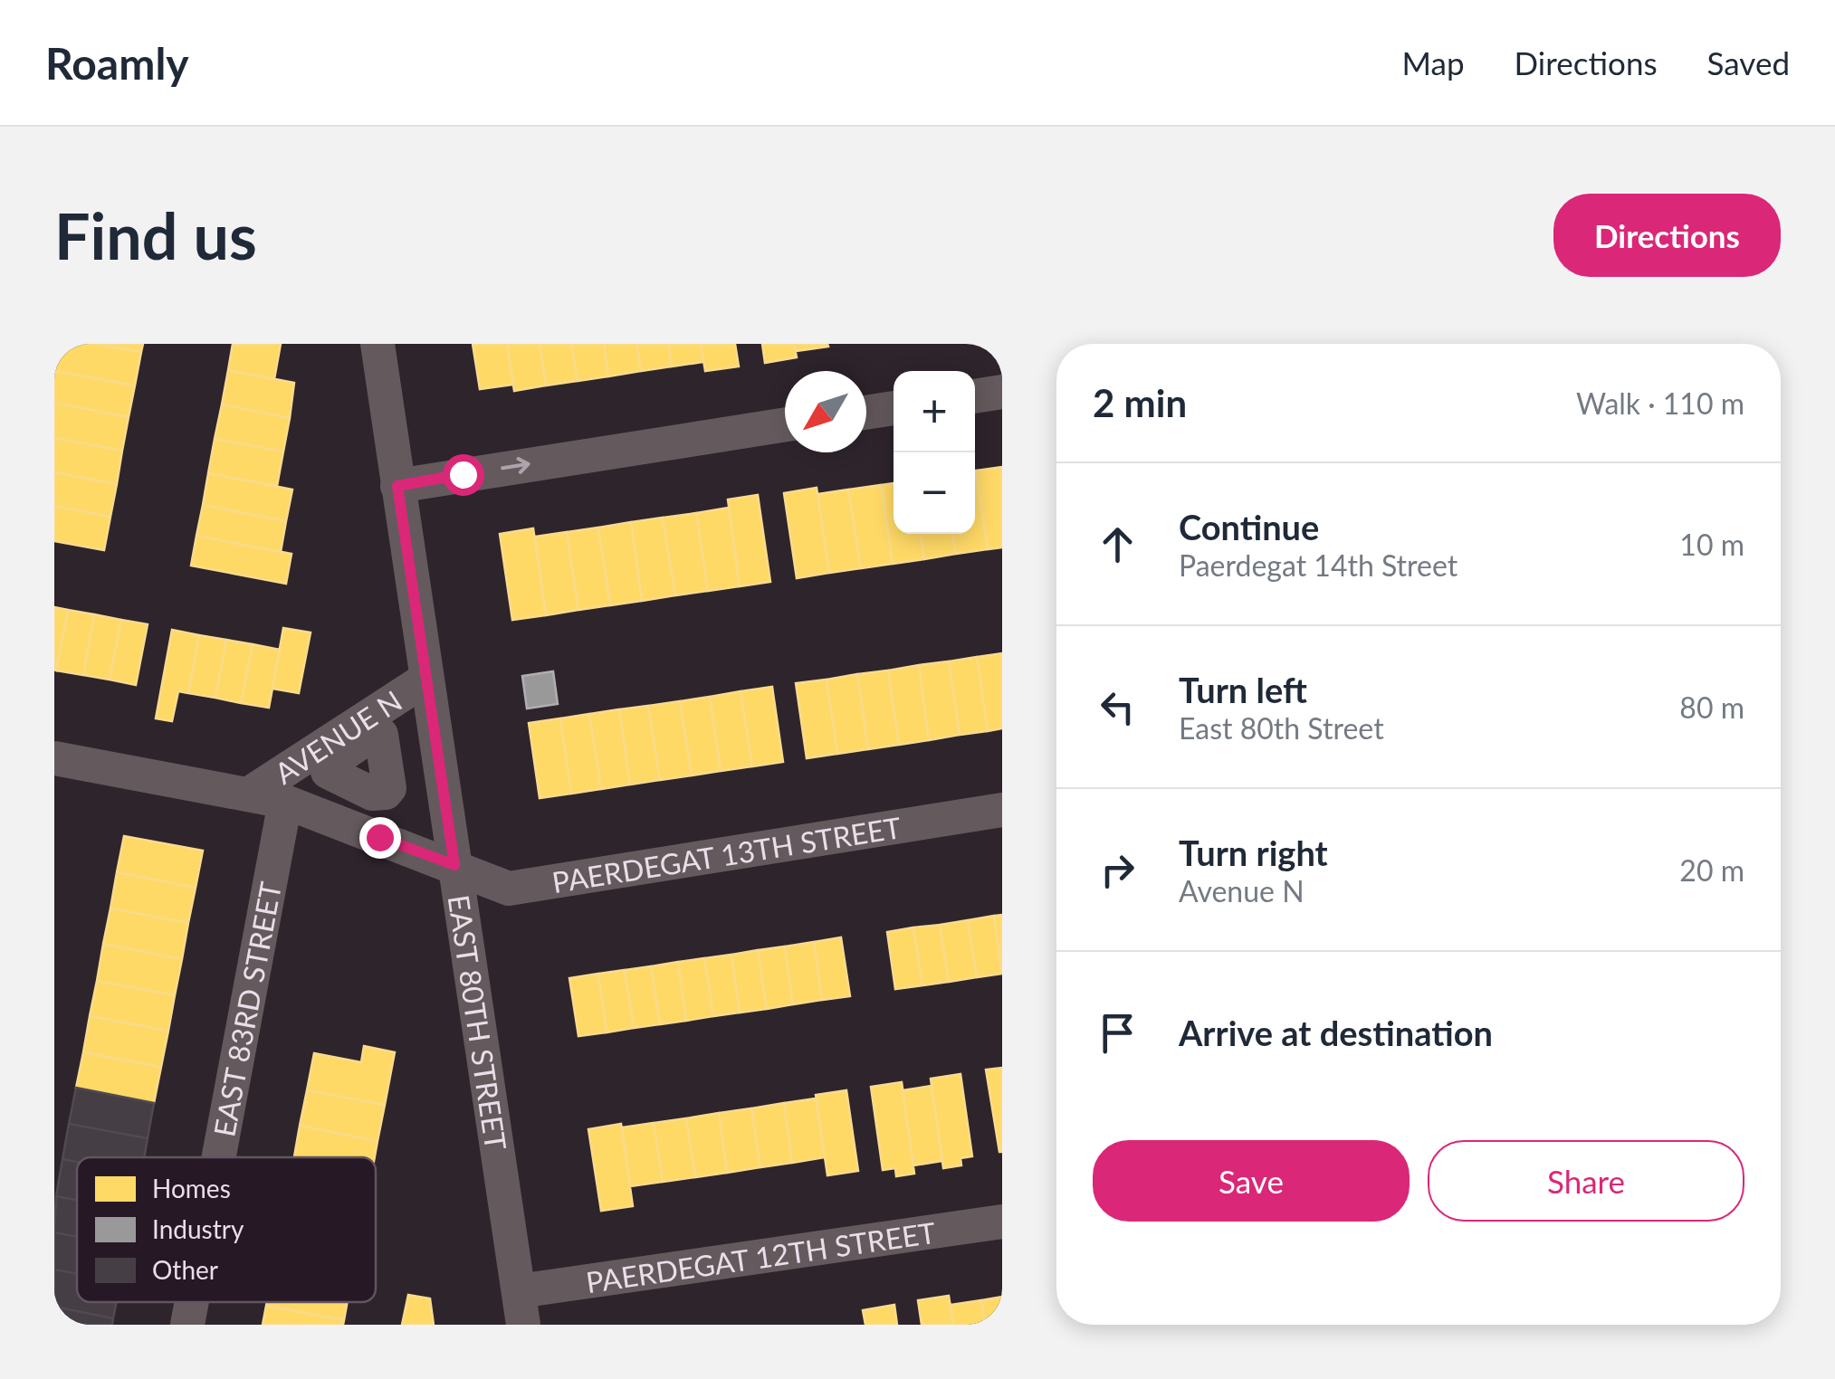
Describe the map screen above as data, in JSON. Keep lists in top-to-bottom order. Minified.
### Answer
{"streets":{"street":["AVENUE N","PAERDEGAT 13TH STREET","EAST 83RD STREET","EAST 80TH STREET","PAERDEGAT 12TH STREET"]},"crossings":[["AVENUE N","PAERDEGAT 13TH STREET"],["AVENUE N","EAST 83RD STREET"],["AVENUE N","EAST 80TH STREET"],["PAERDEGAT 13TH STREET","EAST 80TH STREET"],["EAST 80TH STREET","PAERDEGAT 12TH STREET"]],"legend":["Homes","Industry","Other"],"north":"bottom left","page":{"header":"Roamly","nav":["Map","Directions","Saved"],"buttons":["Directions",["Save","Share"]],"title":"Find us","heading":["2 min","Walk · 110 m"],"map_buttons":["+","−"],"list":[["Continue","Paerdegat 14th Street","10 m"],["Turn left","East 80th Street","80 m"],["Turn right","Avenue N","20 m"],"Arrive at destination"]}}
